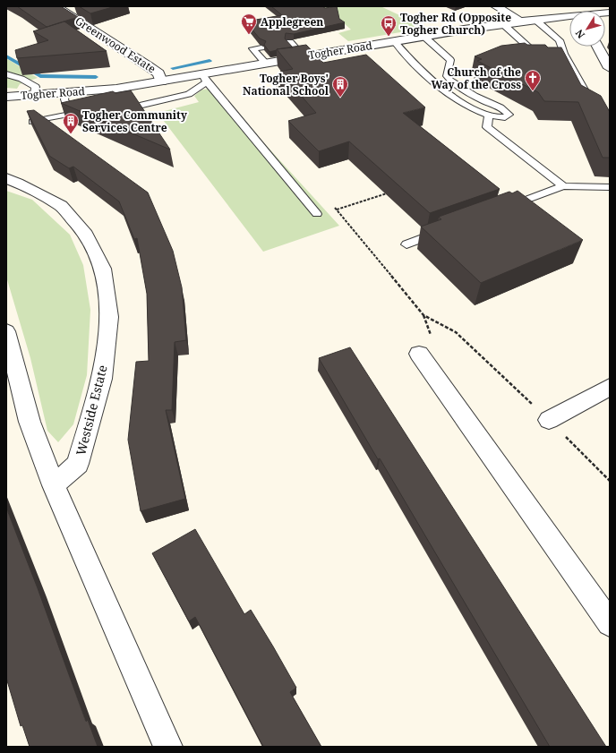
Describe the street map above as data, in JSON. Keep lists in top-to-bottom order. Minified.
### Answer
{"streets":{"street":["Greenwood Estate","Togher Road","Westside Estate"]},"crossings":[["Greenwood Estate","Togher Road"]],"places":{"supermarket":["Applegreen"],"bus stop":["Togher Rd (Opposite Togher Church)"],"church":["Church of the Way of the Cross"],"building":["Togher Boys' National School","Togher Community Services Centre"]},"north":"bottom left"}
